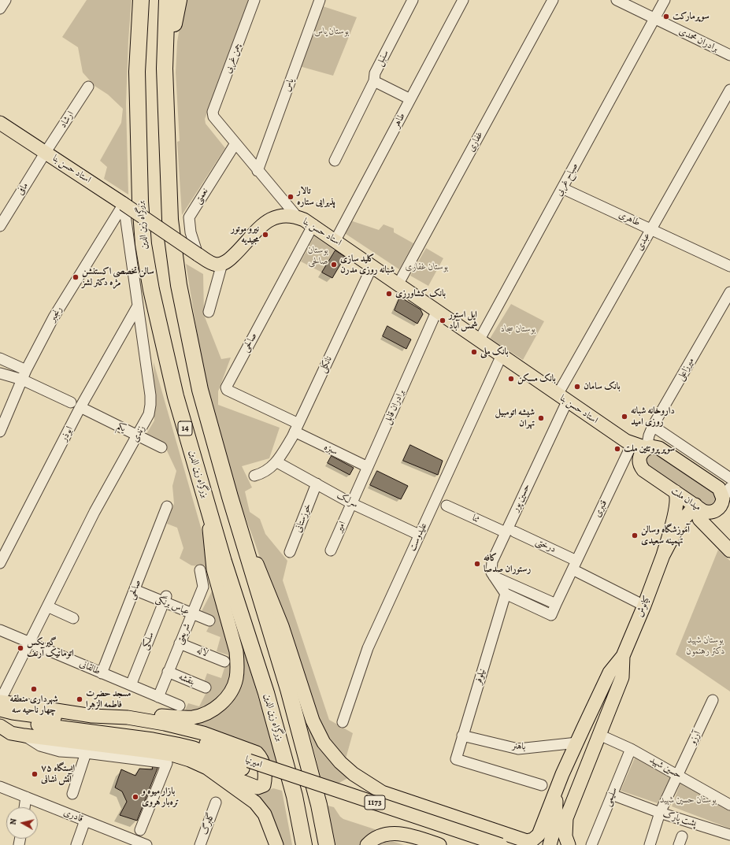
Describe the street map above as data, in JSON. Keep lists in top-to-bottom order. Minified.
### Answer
{"streets":{"highway":["بزرگراه زین الدین","14"],"main road":["استاد حسن بنا","میدان ملت","کیانوش","امیرنیا","1173"],"street":["برادران محمدی","چمن غربی","سنبل","یاس","ارشاد","طاهر","غفاری","صباح غربی","مافی","نعمتی","طاهری","عبدی","رنجبر","صالحی","نانکلی","میرزاعلی","برادران قابل","یکم","ابوذر","زندی","سبزه","حسین پور","سرلک","قنبری","خوزستانی","ثنا","امیر","علیدوست","درختی","عباس برنگی","شریعتی","سلکی","لاله","طالقانی","نیلوفر","بنقشه","آرزو","باهنر","حسین شهید","سلیمی","قادری","پشت پارک","گلبرگ"]},"crossings":[["برادران محمدی","صباح غربی"],["چمن غربی","نعمتی"],["ارشاد","استاد حسن بنا"],["ارشاد","مافی"],["طاهر","استاد حسن بنا"],["غفاری","استاد حسن بنا"],["استاد حسن بنا","صباح غربی"],["استاد حسن بنا","مافی"],["استاد حسن بنا","نعمتی"],["استاد حسن بنا","عبدی"],["استاد حسن بنا","رنجبر"],["استاد حسن بنا","صالحی"],["استاد حسن بنا","نانکلی"],["استاد حسن بنا","برادران قابل"],["استاد حسن بنا","زندی"],["استاد حسن بنا","حسین پور"],["استاد حسن بنا","میدان ملت"],["استاد حسن بنا","قنبری"],["استاد حسن بنا","علیدوست"],["صباح غربی","طاهری"],["طاهری","عبدی"],["عبدی","حسین پور"],["رنجبر","زندی"],["صالحی","نانکلی"],["صالحی","سبزه"],["صالحی","عباس برنگی"],["صالحی","طالقانی"],["نانکلی","سبزه"],["نانکلی","سرلک"],["برادران قابل","سبزه"],["برادران قابل","سرلک"],["برادران قابل","امیر"],["یکم","ابوذر"],["یکم","زندی"],["ابوذر","زندی"],["زندی","طالقانی"],["حسین پور","ثنا"],["حسین پور","درختی"],["حسین پور","نیلوفر"],["میدان ملت","قنبری"],["میدان ملت","کیانوش"],["سرلک","خوزستانی"],["سرلک","امیر"],["سرلک","علیدوست"],["قنبری","درختی"],["ثنا","درختی"],["عباس برنگی","شریعتی"],["عباس برنگی","سلکی"],["شریعتی","لاله"],["شریعتی","طالقانی"],["شریعتی","بنقشه"],["سلکی","طالقانی"],["نیلوفر","باهنر"],["آرزو","حسین شهید"],["آرزو","پشت پارک"],["حسین شهید","سلیمی"],["سلیمی","پشت پارک"]],"parks":["بوستان یاس","بوستان صالحی","بوستان غفاری","بوستان سجاد","بوستان شهید دکتر رهنمون","بوستان حسین شهید"],"places":["سوپرمارکت","تالار پذیرایی ستاره","نیرو موتور مجیدیه","کلید سازی شبانه روزی مدرن","سالن تخصصی اکستنشن مژه دکتر لشز","بانک کشاورزی","اپل استور شمس آباد","بانک ملی","بانک مسکن","بانک سامان","داروخانه شبانه روزی امید","شیشه اتومبیل تهران","سوپر پروتئین ملت","آموزشگاه وسالن تهمینه سعیدی","کافه رستوران صدصا","گیربکس اتوماتیک آرنف","شهرداری منطقه چهار ناحیه سه","مسجد حضرت فاطمه الزهرا","ایستگاه ۷۵ آتش نشانی","بازار میوه و تره‌بار هروی"],"north":"left"}
